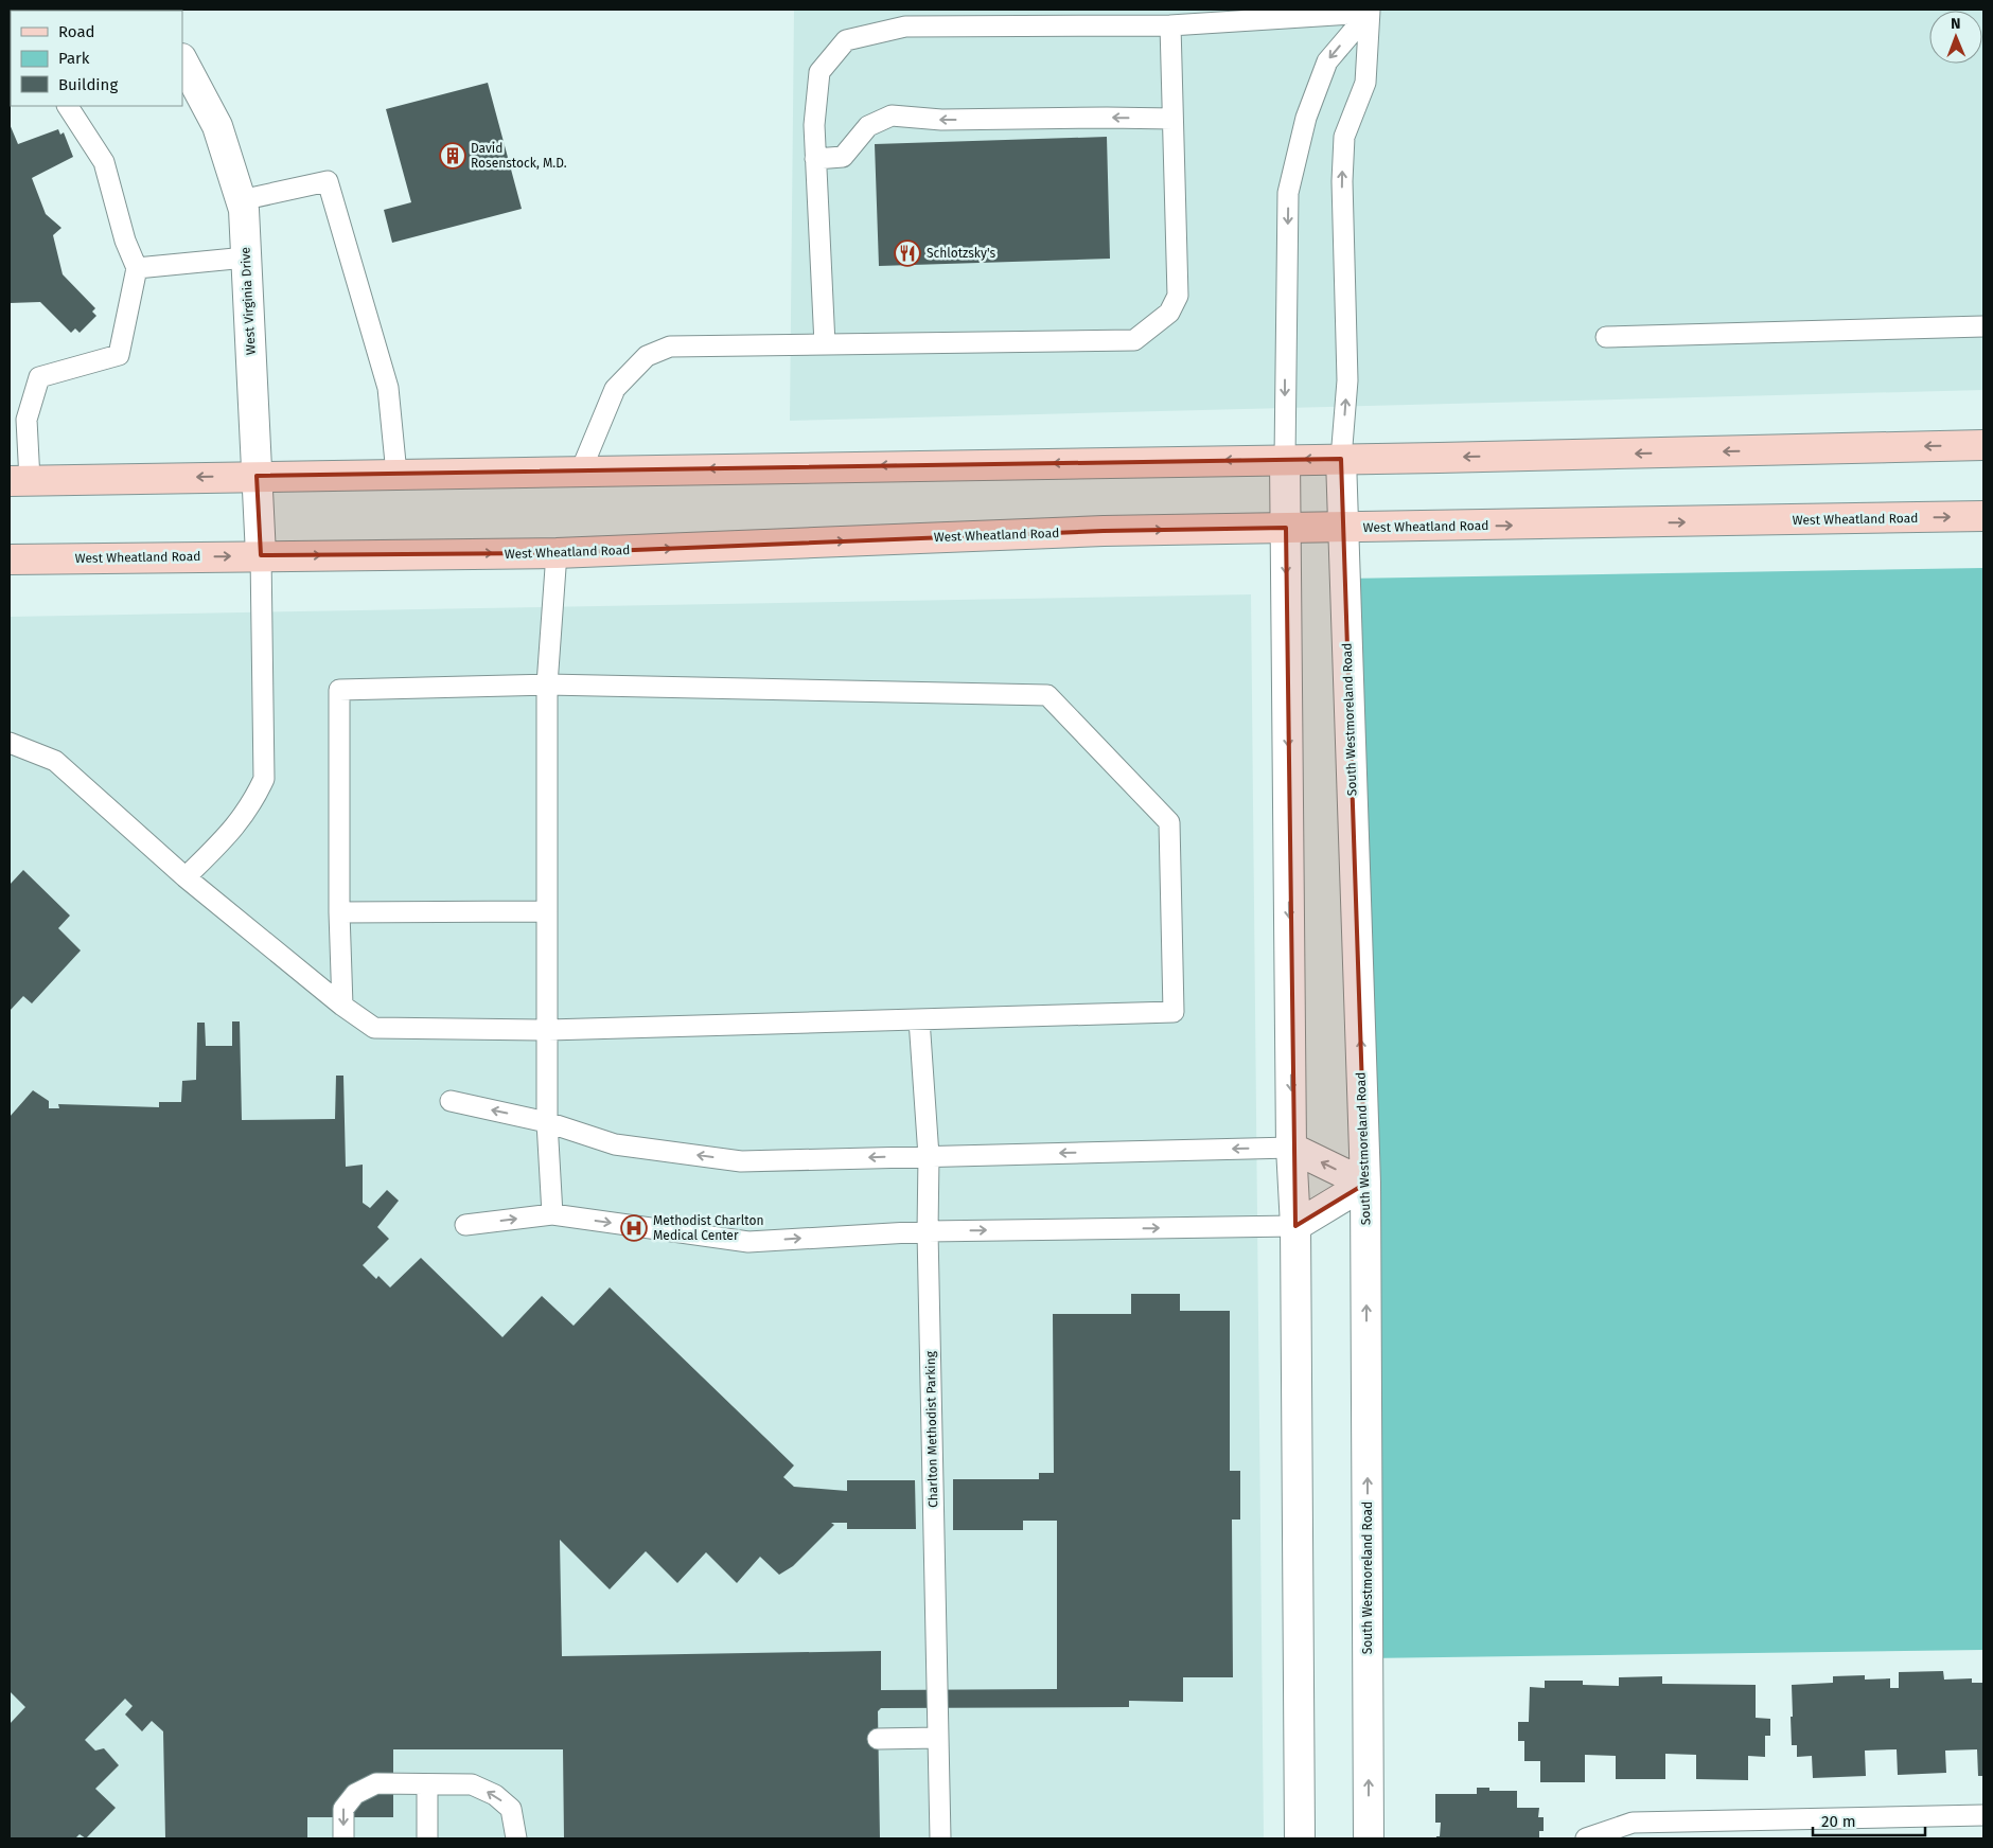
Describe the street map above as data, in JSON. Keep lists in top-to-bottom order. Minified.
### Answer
{"streets":{"main road":["West Wheatland Road"],"street":["West Virginia Drive","South Westmoreland Road"],"lane":["Charlton Methodist Parking"]},"crossings":[["West Virginia Drive","West Wheatland Road"],["West Wheatland Road","South Westmoreland Road"]],"places":{"building":["David Rosenstock, M.D."],"restaurant":["Schlotzsky's"],"hospital":["Methodist Charlton Medical Center"]},"legend":["Road","Park","Building"],"scale_bar":"20 m","north":"top"}
